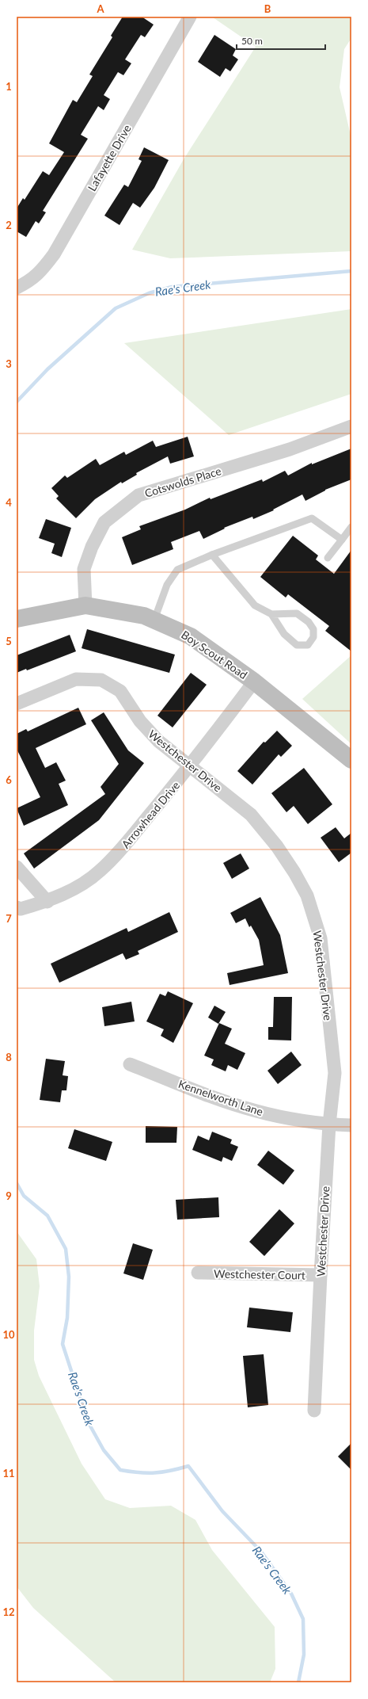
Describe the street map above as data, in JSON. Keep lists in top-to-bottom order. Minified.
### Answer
{"streets":{"street":["Lafayette Drive","Cotswolds Place","Boy Scout Road","Westchester Drive","Arrowhead Drive","Kennelworth Lane","Westchester Court"]},"crossings":[["Cotswolds Place","Boy Scout Road"],["Boy Scout Road","Arrowhead Drive"],["Westchester Drive","Arrowhead Drive"],["Westchester Drive","Kennelworth Lane"],["Westchester Drive","Westchester Court"]],"water":["Rae's Creek"],"scale_bar":"50 m","grid":{"columns":["A","B"],"rows":["1","2","3","4","5","6","7","8","9","10","11","12"]}}
